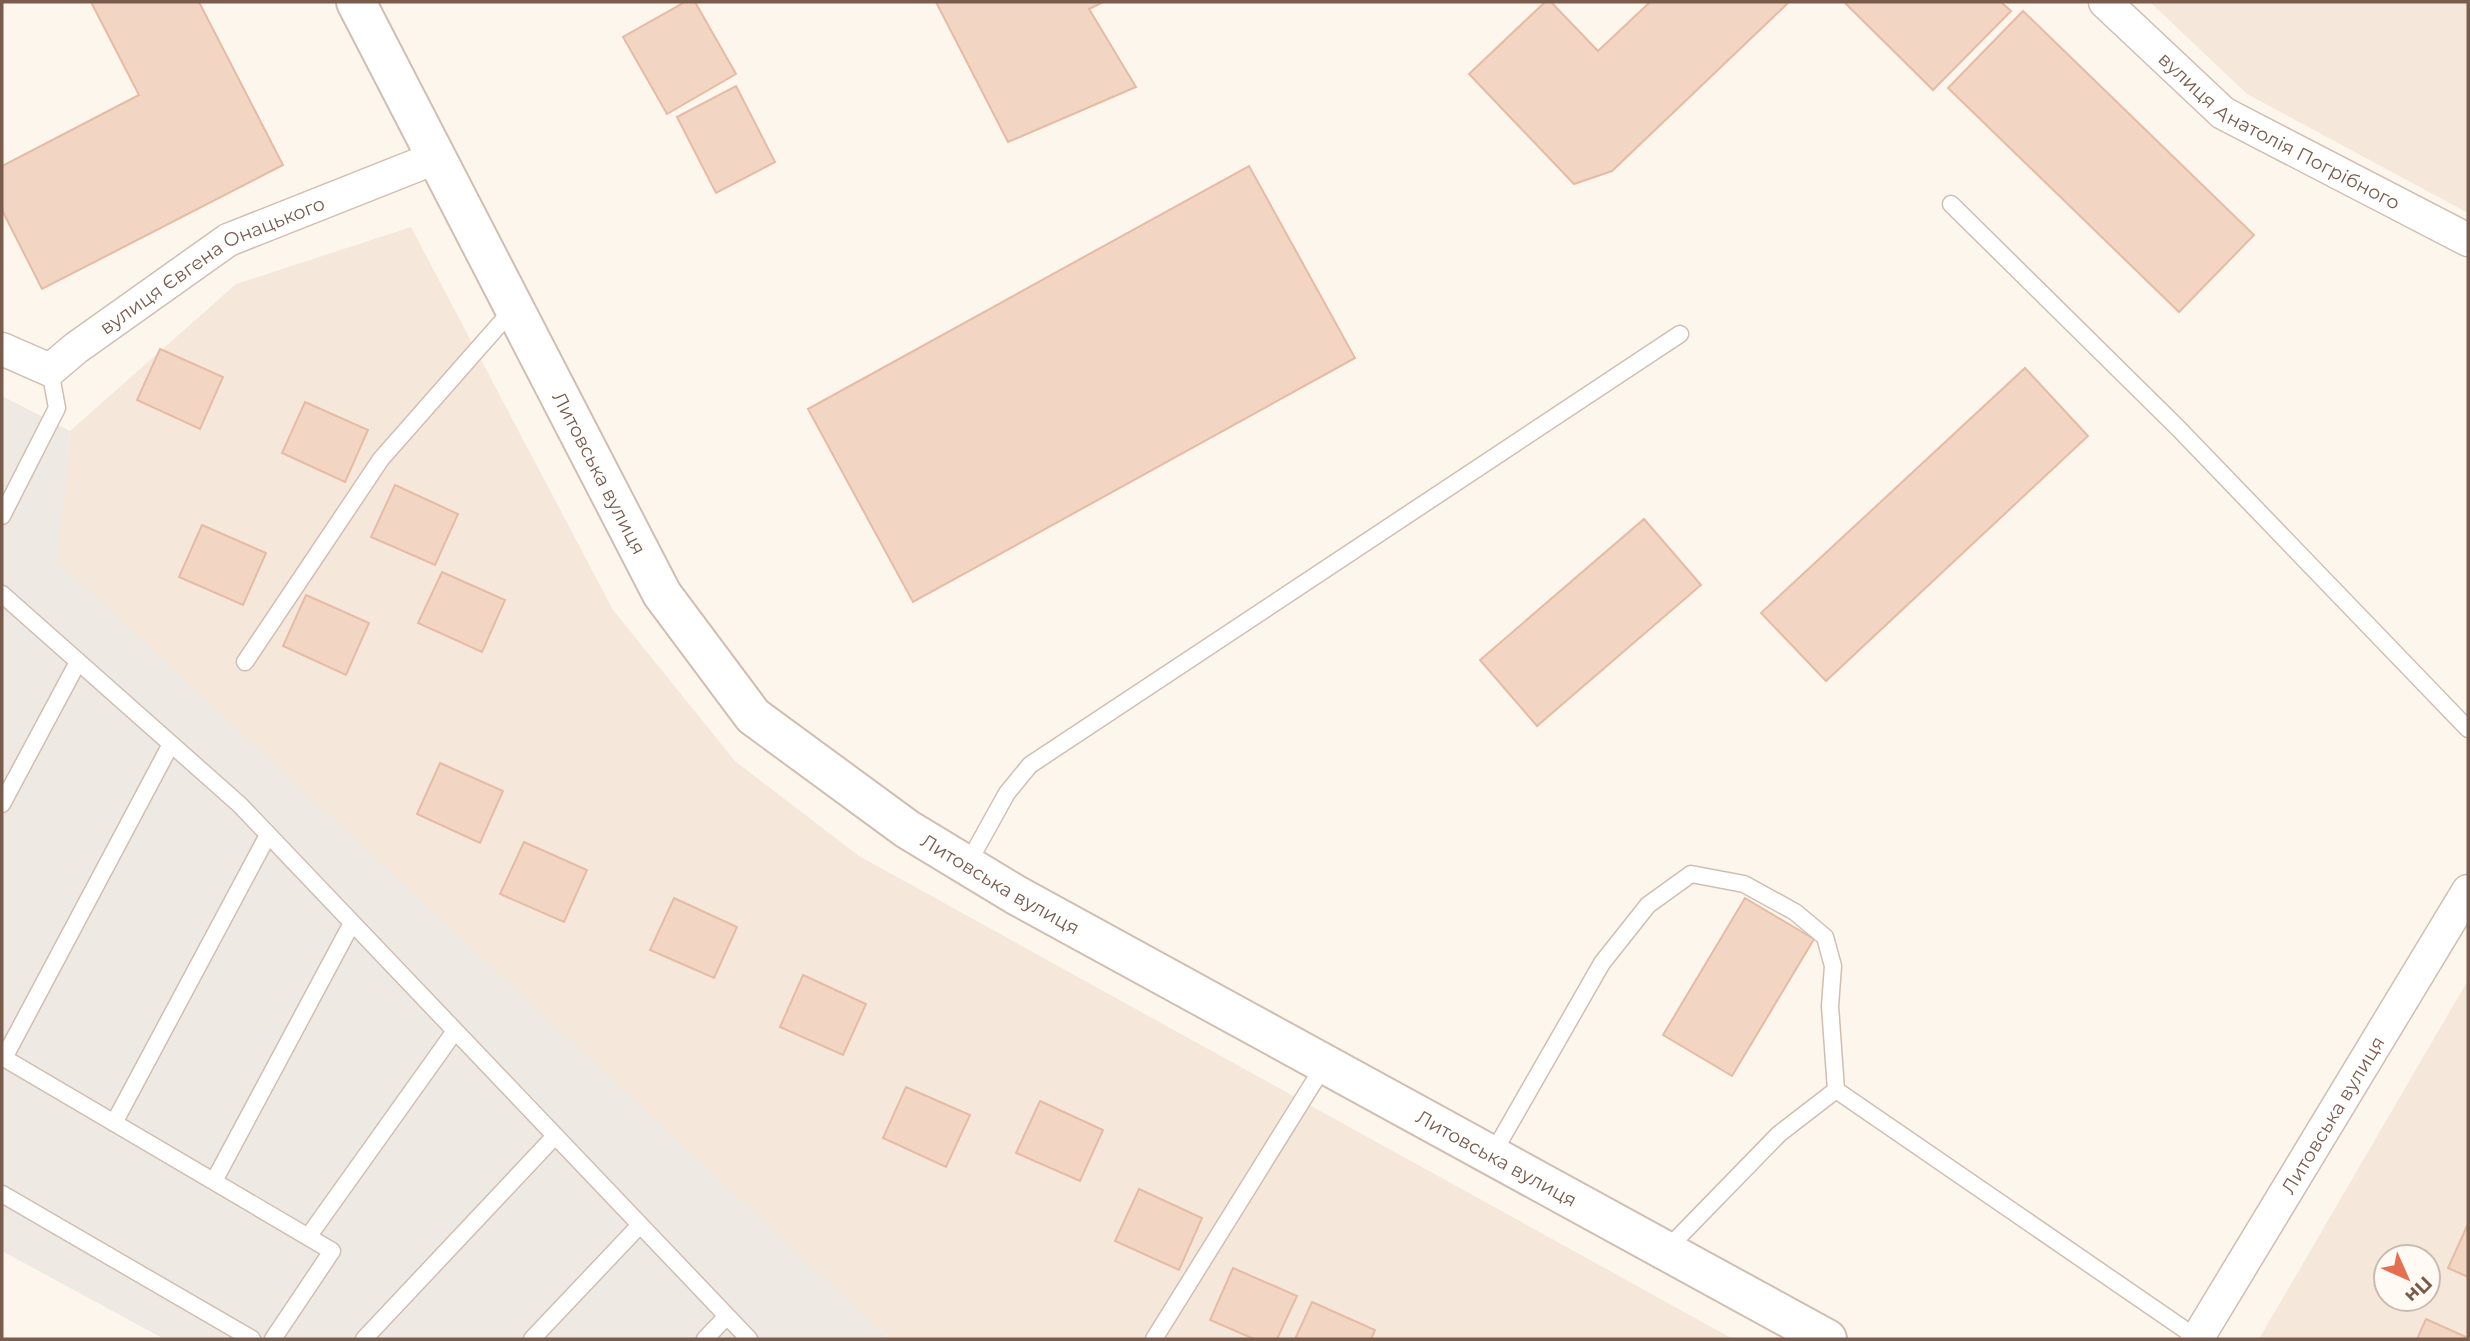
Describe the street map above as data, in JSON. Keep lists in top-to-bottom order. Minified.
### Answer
{"streets":{"street":["вулиця Анатолія Погрібного","вулиця Євгена Онацького","Литовська вулиця"]},"crossings":[["вулиця Євгена Онацького","Литовська вулиця"]],"north":"bottom right"}
